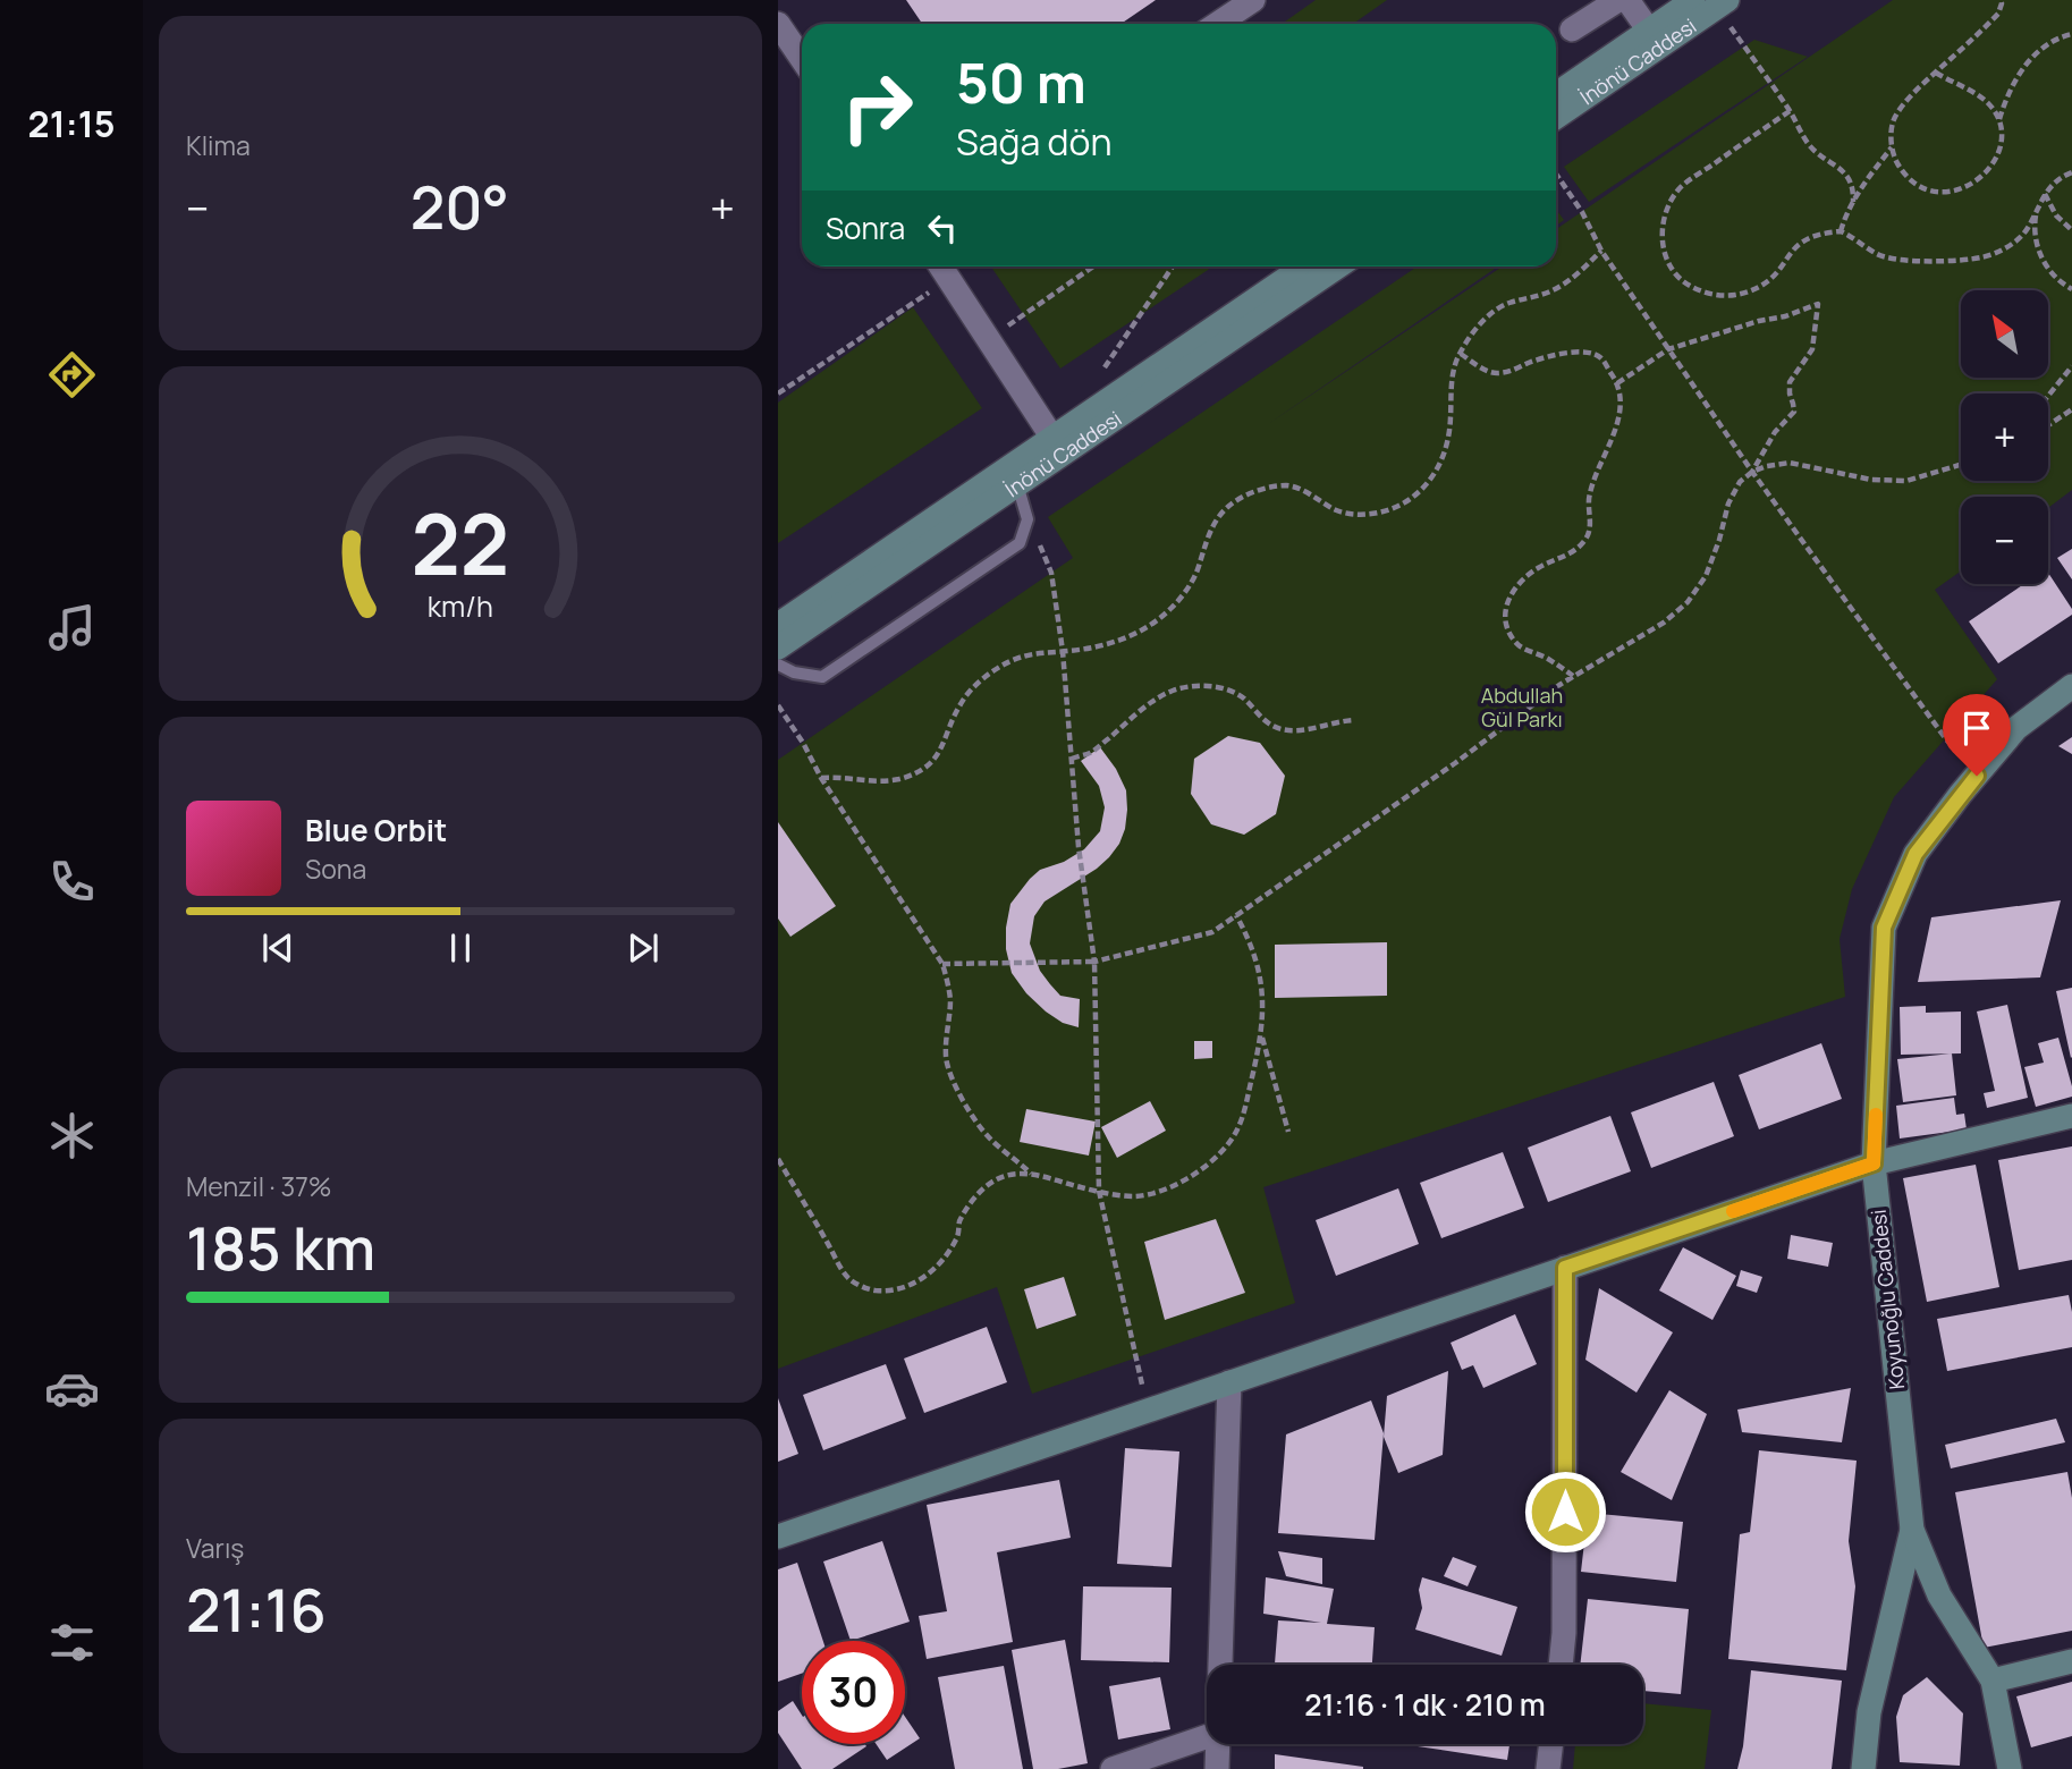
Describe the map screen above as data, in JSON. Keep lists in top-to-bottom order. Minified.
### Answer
{"streets":{"street":["İnönü Caddesi","Koyunoğlu Caddesi"]},"parks":["Abdullah Gül Parkı"],"north":"top left","page":{"tabs":"21:15","tile":["Klima",["Menzil · 37%","185 km"],["Varış","21:16"]],"turn":["50 m","Sağa dön"],"heat":["−","20°","+"],"then":"Sonra","map_buttons":["+","−"],"song":["Blue Orbit","Sona"],"limit":"30","trip":"21:16 · 1 dk · 210 m","gauge":["22","km/h"]}}
